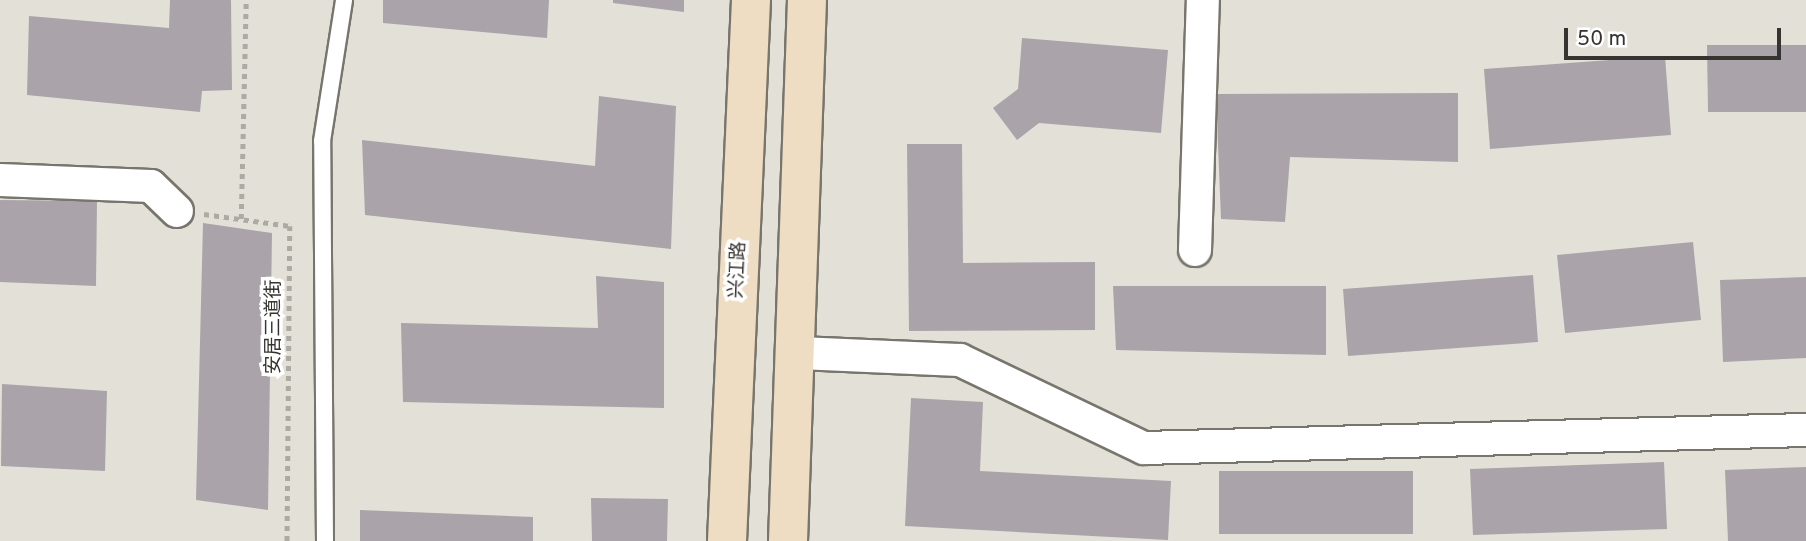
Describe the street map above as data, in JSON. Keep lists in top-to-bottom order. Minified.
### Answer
{"streets":{"main road":["兴江路"],"path":["安居三道街"]},"scale_bar":"50 m"}
